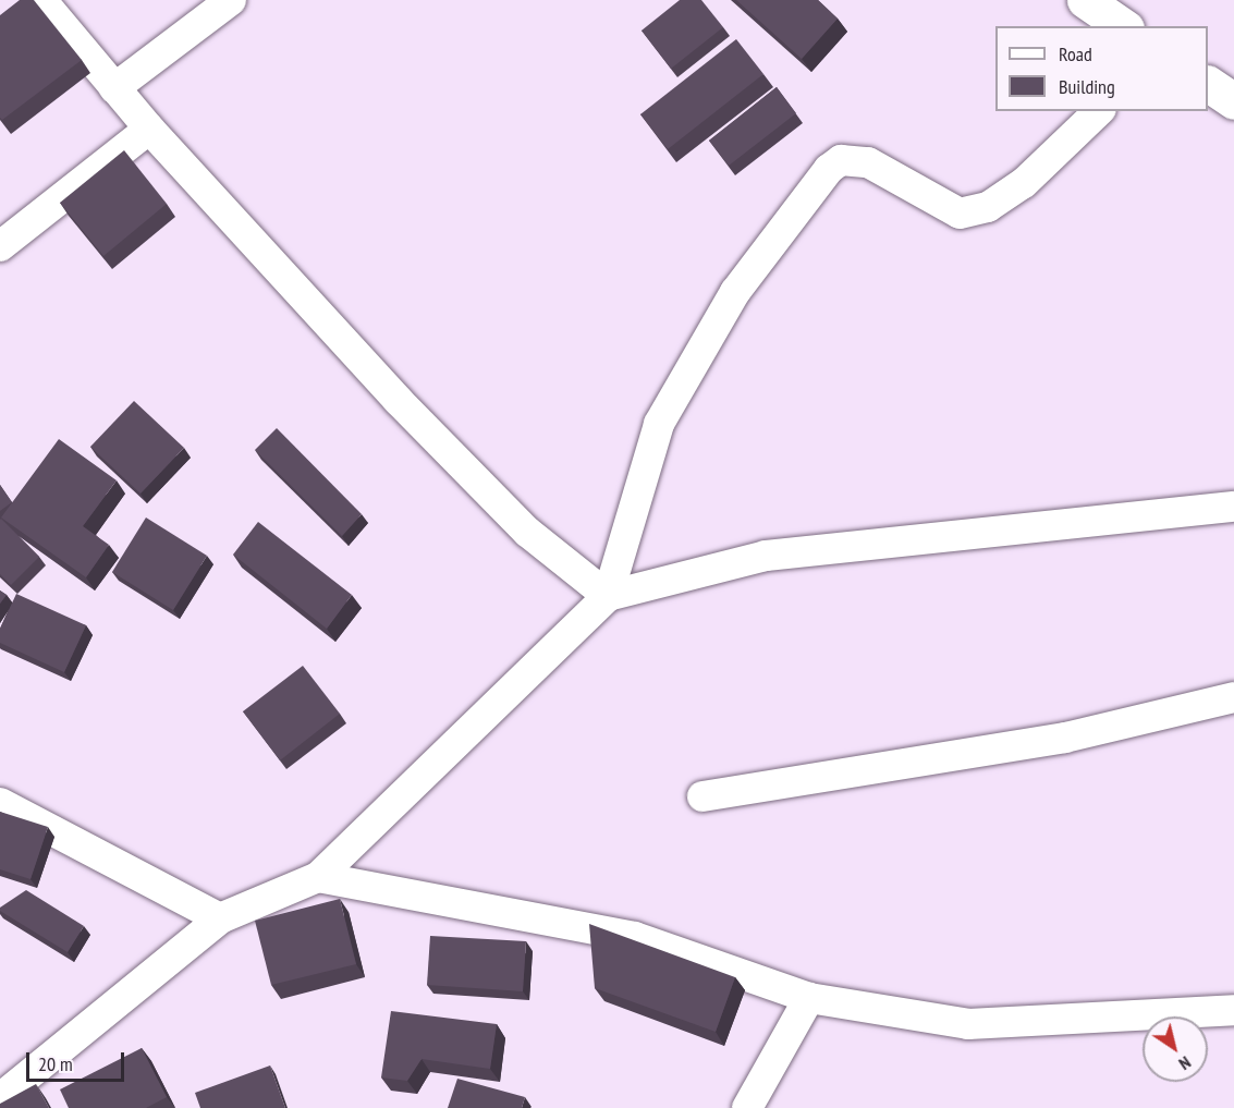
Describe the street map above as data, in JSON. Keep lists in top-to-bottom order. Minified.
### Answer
{"legend":["Road","Building"],"scale_bar":"20 m","north":"bottom right"}
